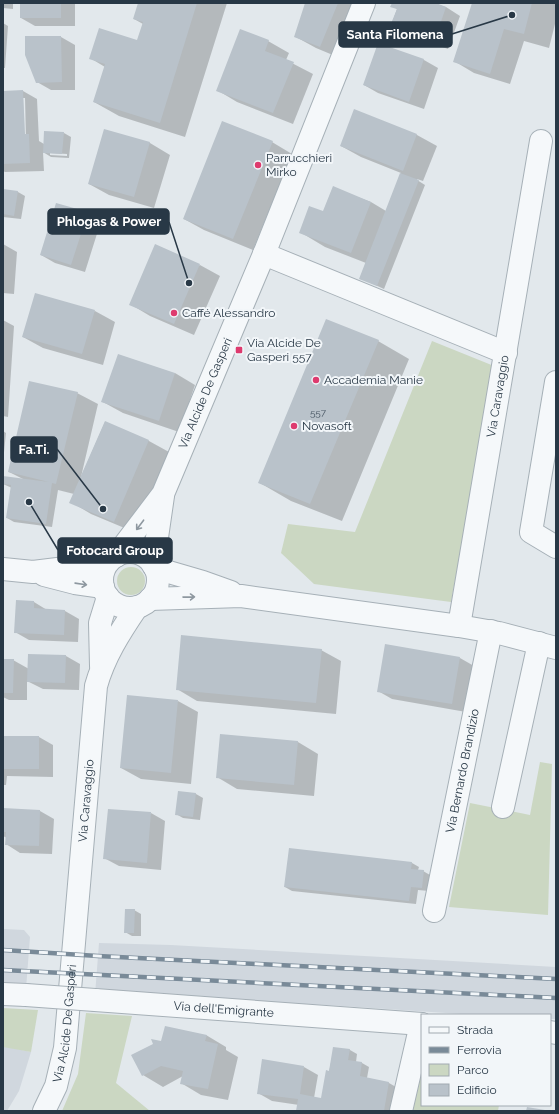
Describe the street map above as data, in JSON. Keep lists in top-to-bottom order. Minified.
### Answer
{"streets":{"street":["Via Alcide De Gasperi","Via Caravaggio","Via Bernardo Brandizio","Via dell'Emigrante"]},"crossings":[["Via Alcide De Gasperi","Via Caravaggio"]],"places":{"other":["Santa Filomena","Parrucchieri Mirko","Phlogas & Power","Caffé Alessandro","Accademia Manie","Novasoft","Fotocard Group","Fa.Ti."],"transit":["Via Alcide De Gasperi 557"]},"house_numbers":["557"],"legend":["Strada","Ferrovia","Parco","Edificio"]}
